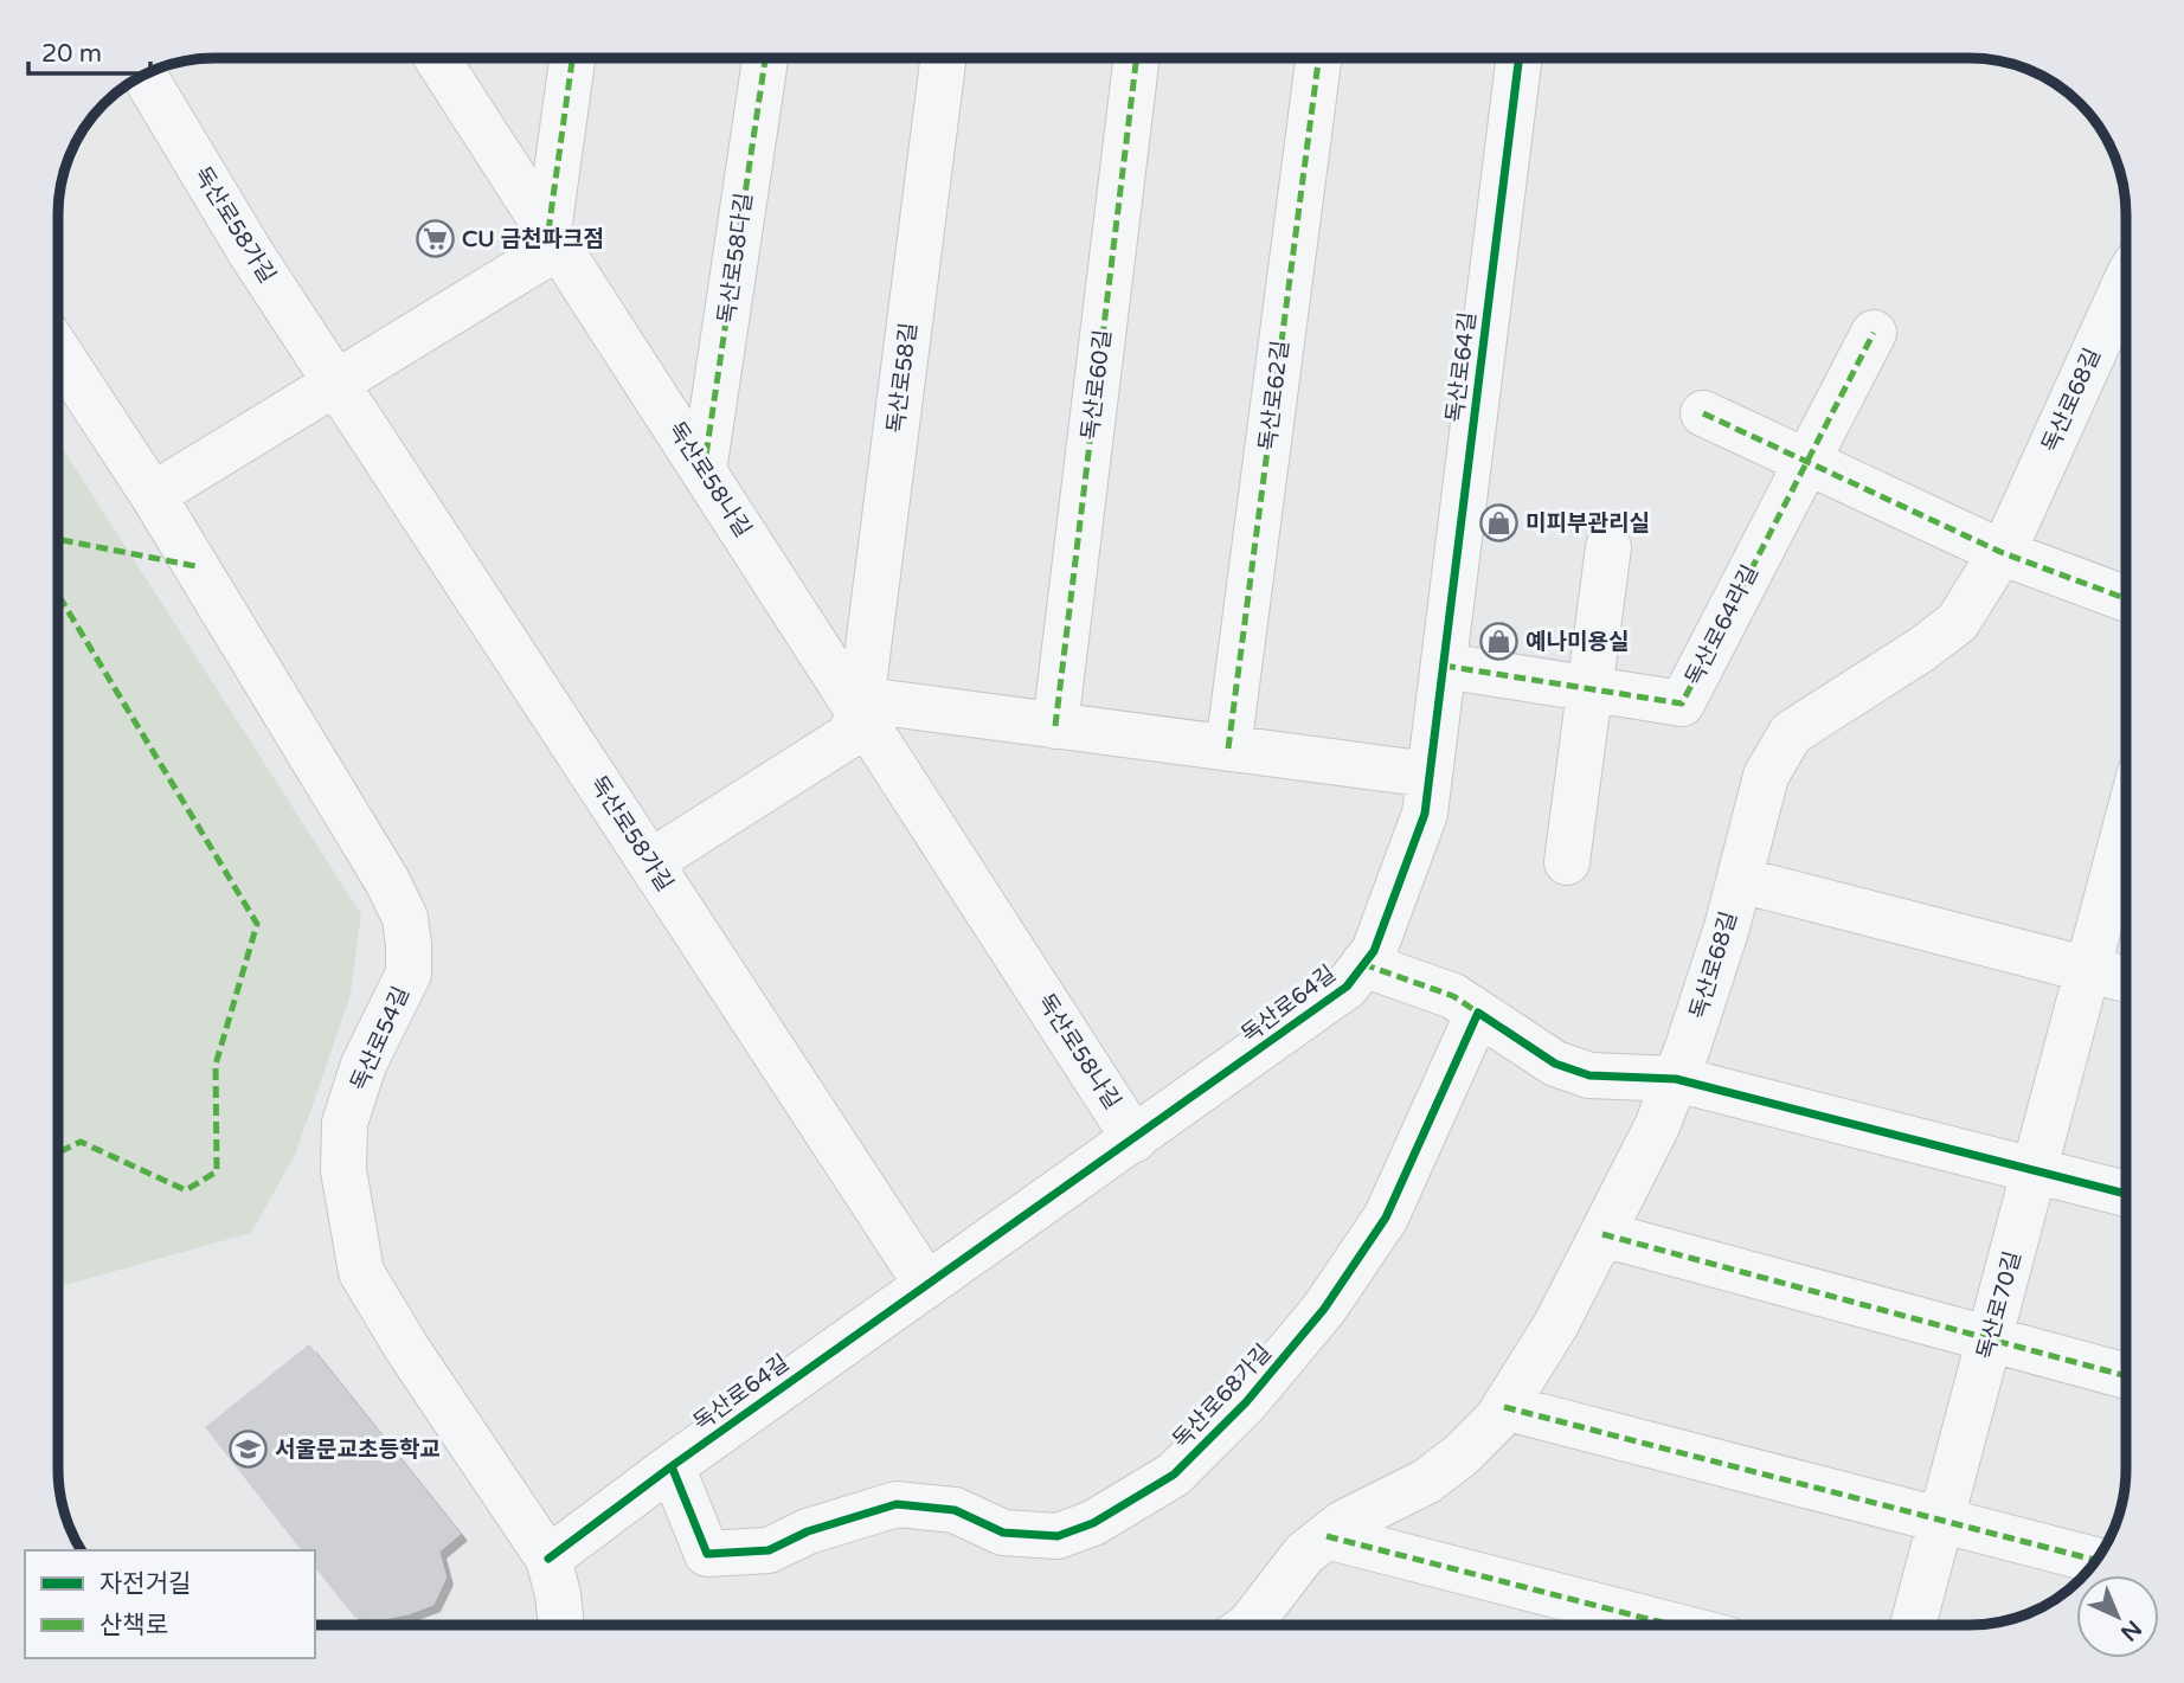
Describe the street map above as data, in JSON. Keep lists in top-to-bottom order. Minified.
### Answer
{"streets":{"street":["독산로58가길","독산로58다길","독산로64길","독산로58길","독산로60길","독산로62길","독산로68길","독산로58나길","독산로64라길","독산로54길","독산로70길","독산로68가길"]},"crossings":[["독산로58가길","독산로64길"],["독산로58다길","독산로58나길"],["독산로64길","독산로58나길"],["독산로64길","독산로64라길"],["독산로64길","독산로54길"],["독산로64길","독산로68가길"],["독산로58길","독산로58나길"]],"places":{"supermarket":["CU 금천파크점"],"shop":["미피부관리실","예나미용실"],"school or university":["서울문교초등학교"]},"legend":["자전거길","산책로"],"scale_bar":"20 m","north":"bottom right"}
